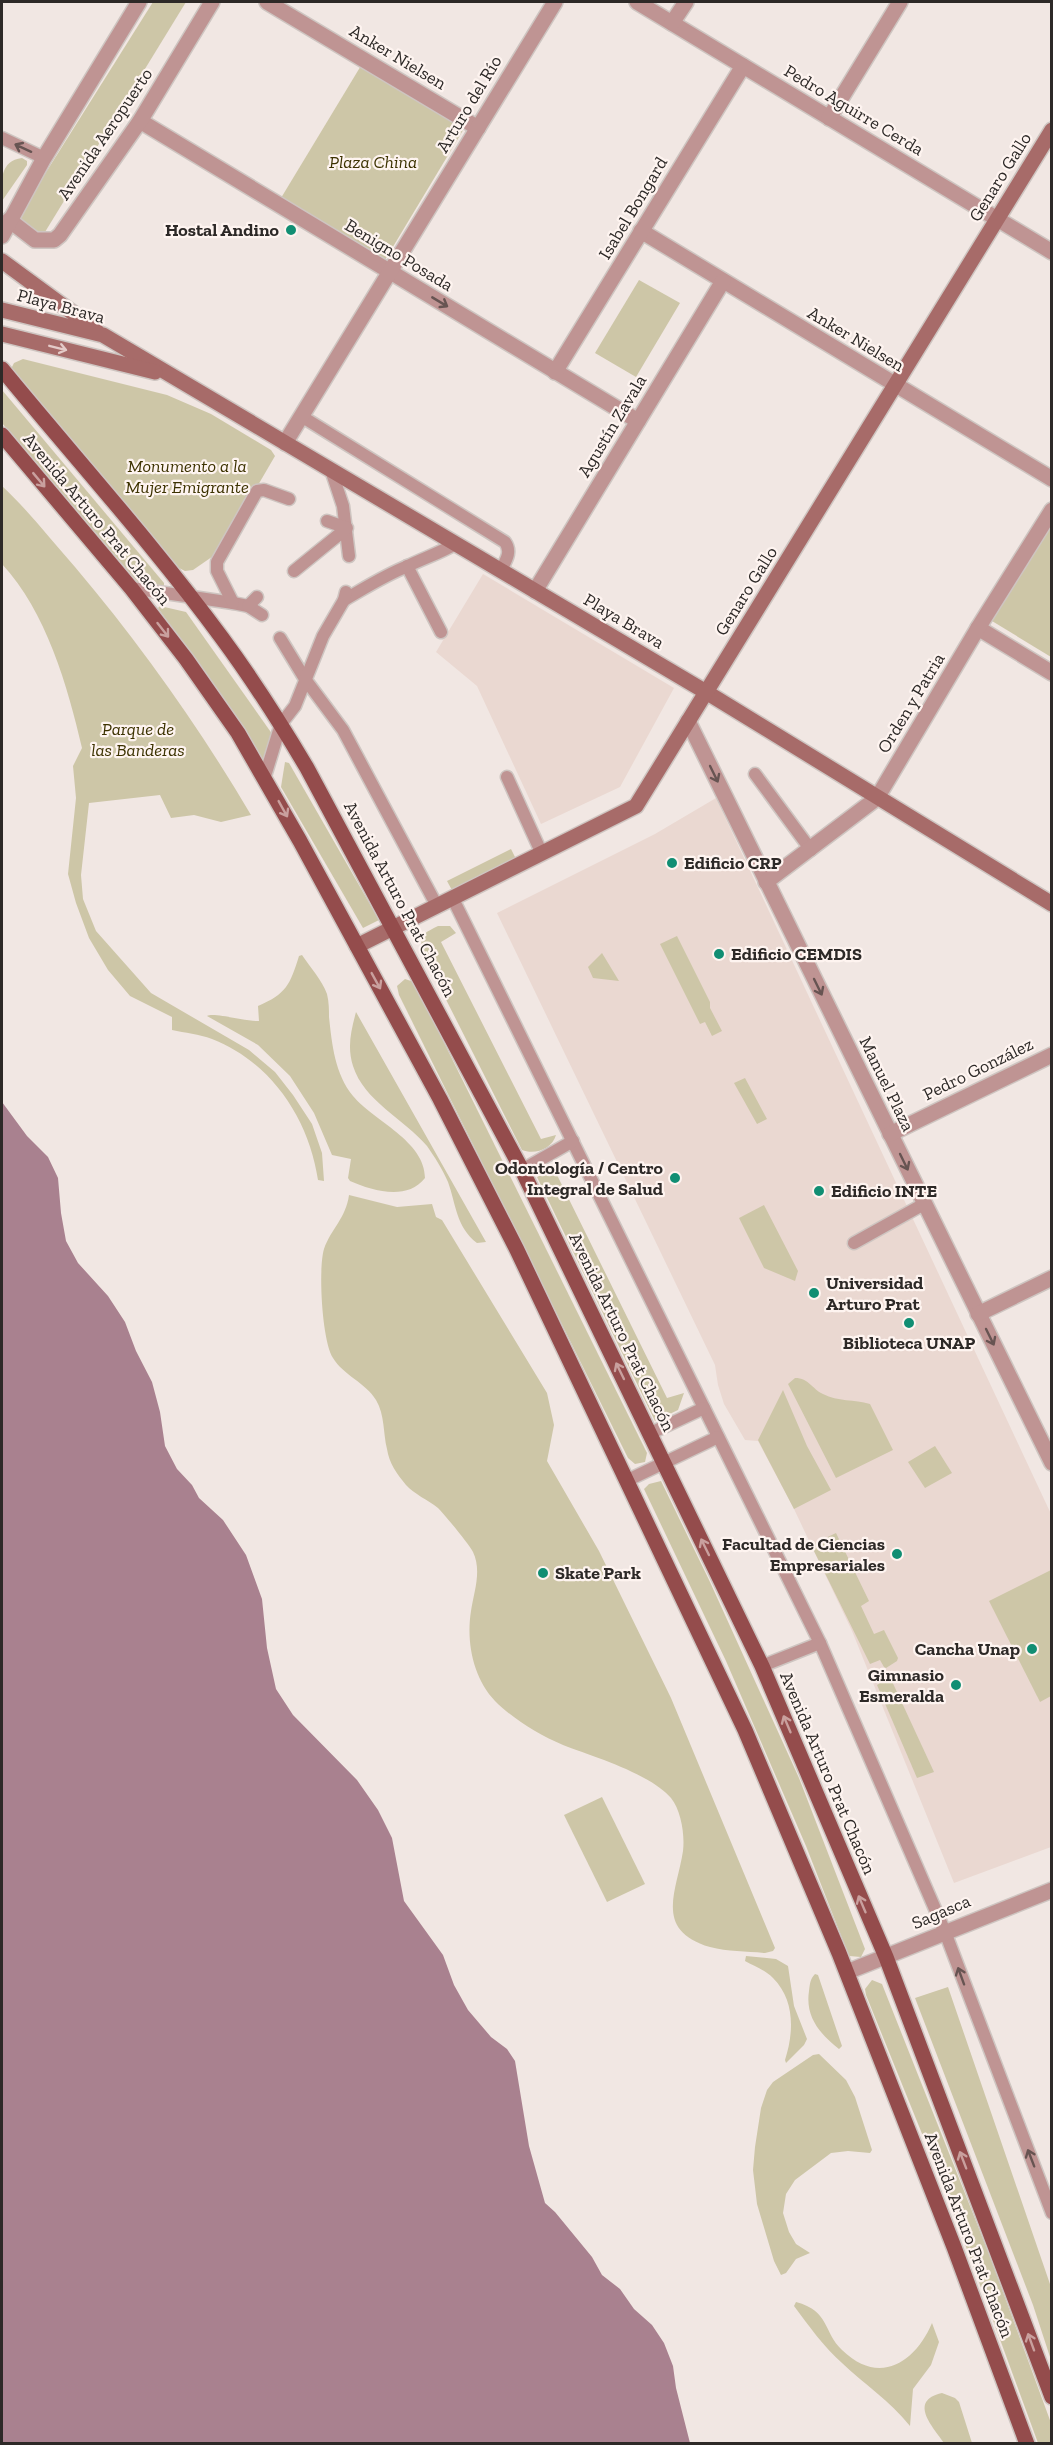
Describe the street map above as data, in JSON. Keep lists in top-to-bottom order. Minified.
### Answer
{"streets":{"main road":["Avenida Arturo Prat Chacón"],"street":["Anker Nielsen","Arturo del Río","Pedro Aguirre Cerda","Avenida Aeropuerto","Genaro Gallo","Isabel Bongard","Benigno Posada","Playa Brava","Agustín Zavala","Orden y Patria","Pedro González","Manuel Plaza","Sagasca"]},"crossings":[["Anker Nielsen","Arturo del Río"],["Anker Nielsen","Genaro Gallo"],["Anker Nielsen","Isabel Bongard"],["Anker Nielsen","Agustín Zavala"],["Arturo del Río","Benigno Posada"],["Arturo del Río","Playa Brava"],["Pedro Aguirre Cerda","Genaro Gallo"],["Pedro Aguirre Cerda","Isabel Bongard"],["Avenida Aeropuerto","Benigno Posada"],["Genaro Gallo","Playa Brava"],["Genaro Gallo","Avenida Arturo Prat Chacón"],["Genaro Gallo","Manuel Plaza"],["Isabel Bongard","Benigno Posada"],["Benigno Posada","Agustín Zavala"],["Playa Brava","Agustín Zavala"],["Playa Brava","Orden y Patria"],["Avenida Arturo Prat Chacón","Sagasca"],["Orden y Patria","Manuel Plaza"],["Pedro González","Manuel Plaza"]],"one_way":["Manuel Plaza"],"parks":["Plaza China","Monumento a la Mujer Emigrante","Parque de las Banderas"],"places":["Hostal Andino","Edificio CRP","Edificio CEMDIS","Odontología / Centro Integral de Salud","Edificio INTE","Universidad Arturo Prat","Biblioteca UNAP","Facultad de Ciencias Empresariales","Skate Park","Cancha Unap","Gimnasio Esmeralda"]}
